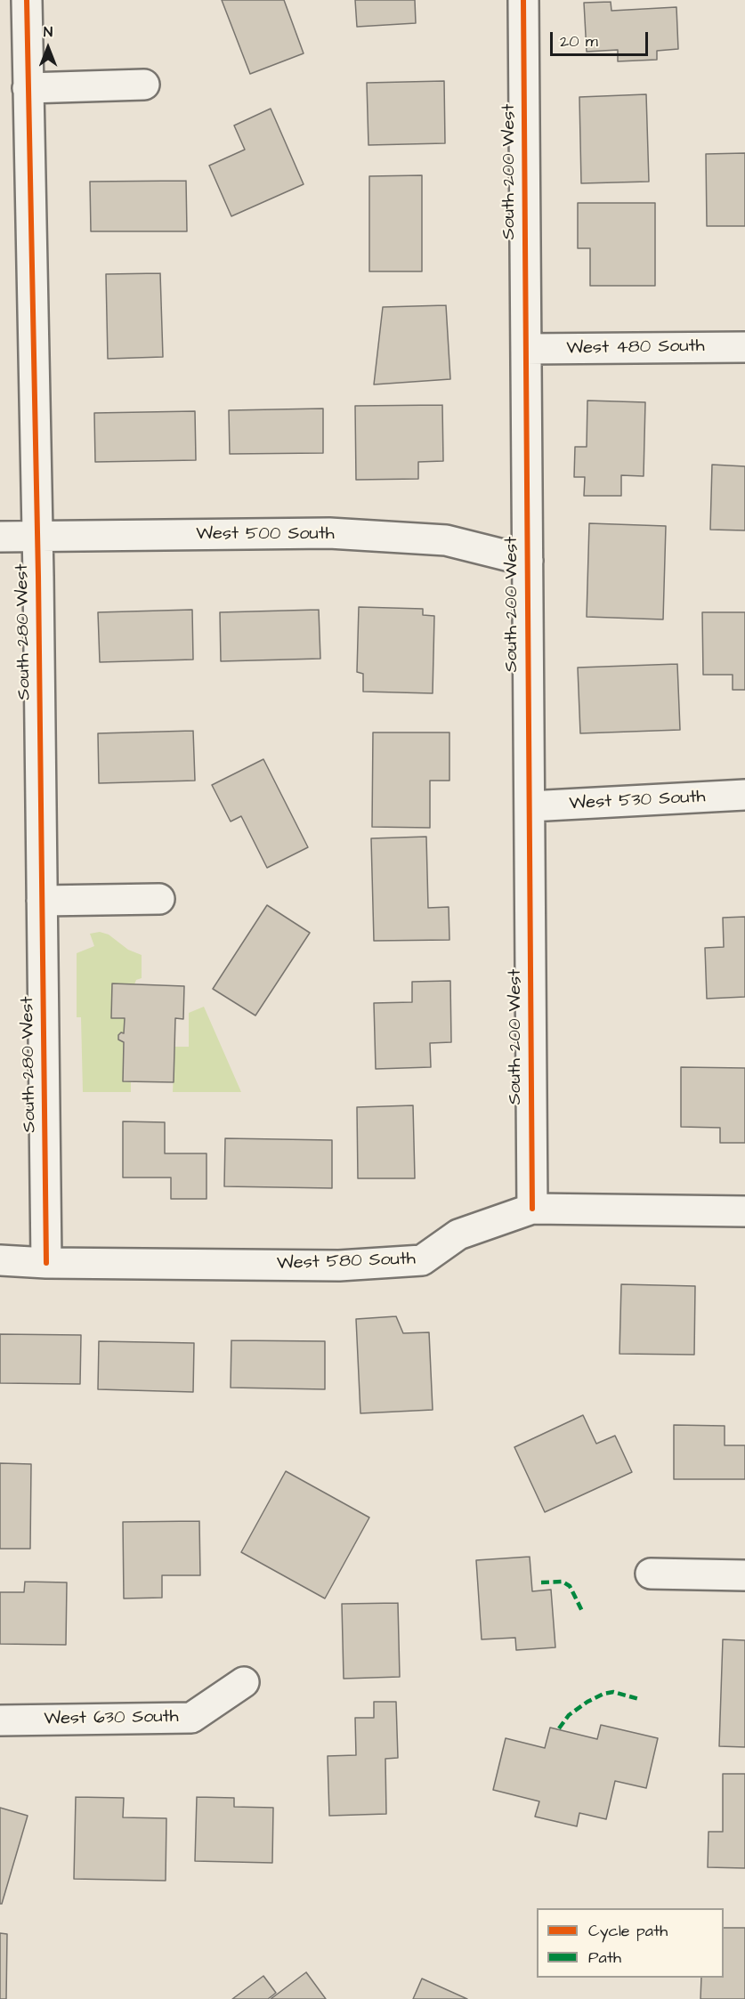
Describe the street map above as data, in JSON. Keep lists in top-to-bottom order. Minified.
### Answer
{"streets":{"street":["South 200 West","West 480 South","West 500 South","South 280 West","West 530 South","West 580 South","West 630 South"]},"crossings":[["South 200 West","West 480 South"],["South 200 West","West 500 South"],["South 200 West","West 530 South"],["South 200 West","West 580 South"],["West 500 South","South 280 West"],["South 280 West","West 580 South"]],"legend":["Cycle path","Path"],"scale_bar":"20 m","north":"top"}
